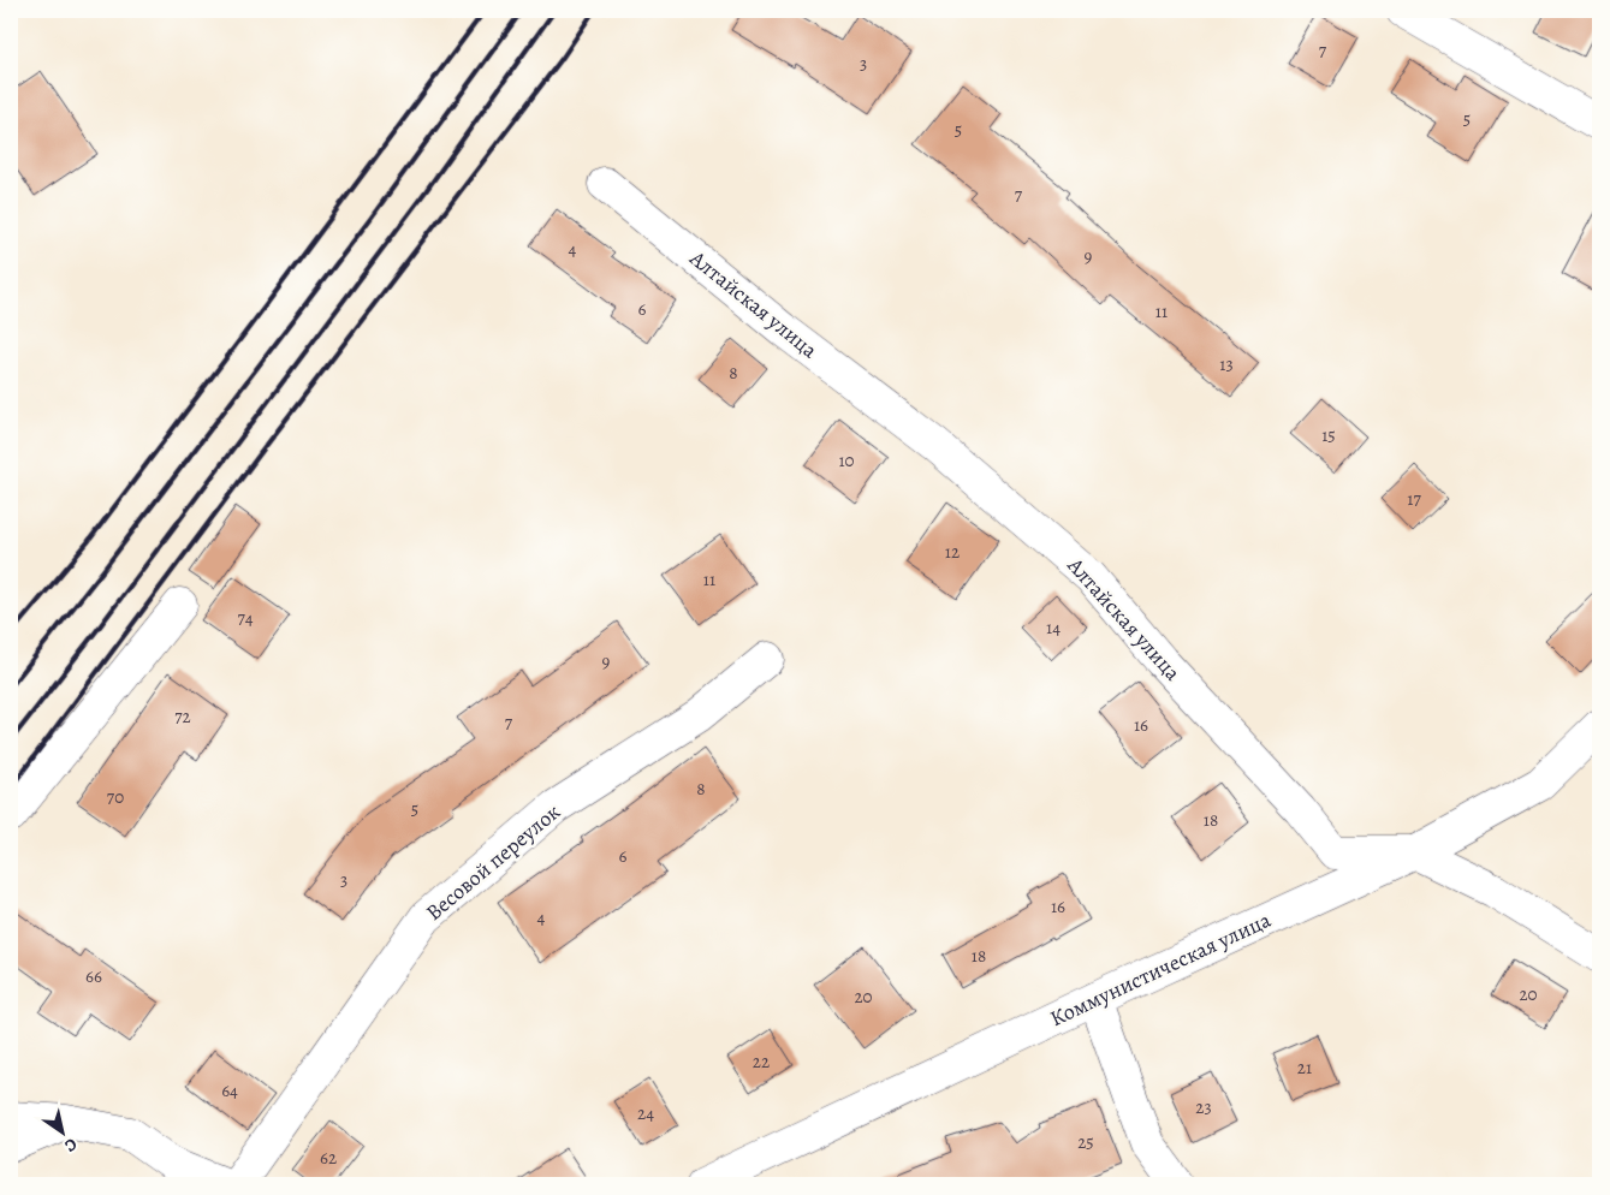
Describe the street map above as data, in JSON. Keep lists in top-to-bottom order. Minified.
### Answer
{"streets":{"street":["Алтайская улица","Весовой переулок","Коммунистическая улица"]},"crossings":[["Алтайская улица","Коммунистическая улица"]],"house_numbers":["7","3","5","5","7","4","9","6","11","13","8","15","10","17","12","11","74","14","9","72","7","16","8","70","5","18","6","3","16","4","18","66","20","20","22","21","64","23","24","25","62"],"north":"bottom right"}
